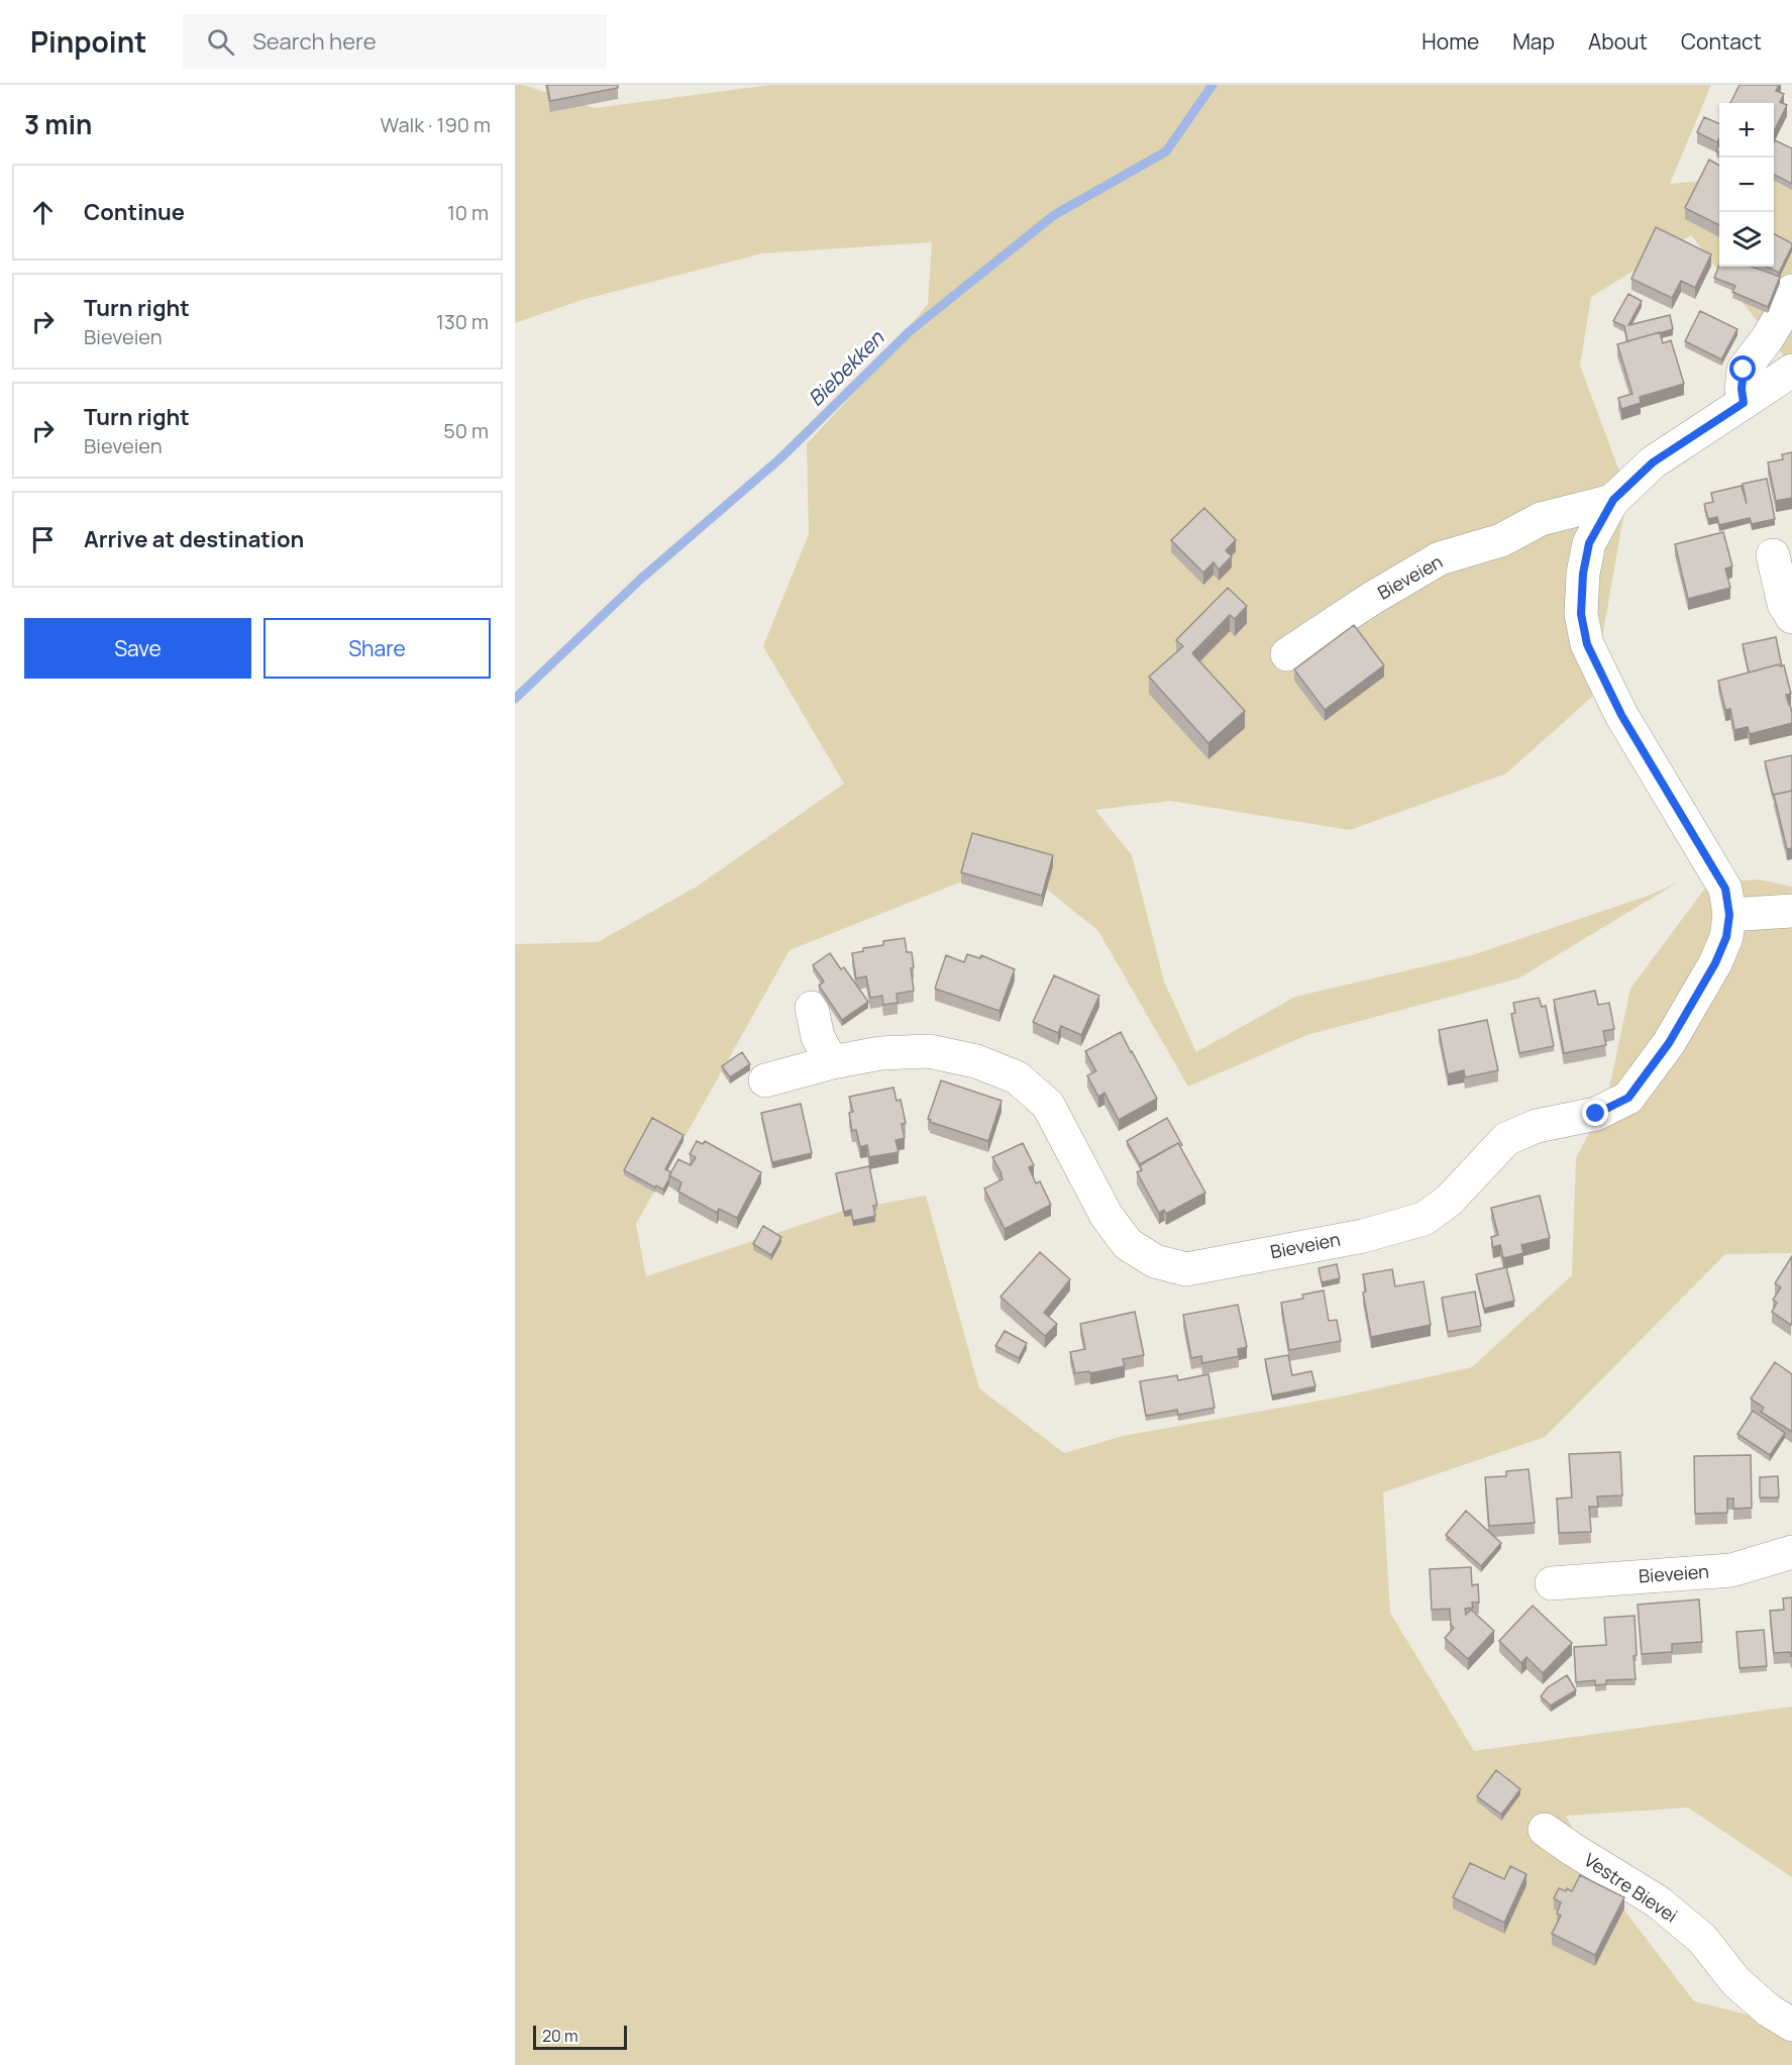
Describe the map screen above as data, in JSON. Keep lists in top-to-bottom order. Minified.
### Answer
{"streets":{"street":["Bieveien","Vestre Bievei"]},"water":["Biebekken"],"scale_bar":"20 m","page":{"header":"Pinpoint","search":"Search here","nav":["Home","Map","About","Contact"],"heading":["3 min","Walk · 190 m"],"map_buttons":["+","−"],"list":[["Continue","10 m"],["Turn right","Bieveien","130 m"],["Turn right","Bieveien","50 m"],"Arrive at destination"],"buttons":["Save","Share"],"scale":"20 m"}}
